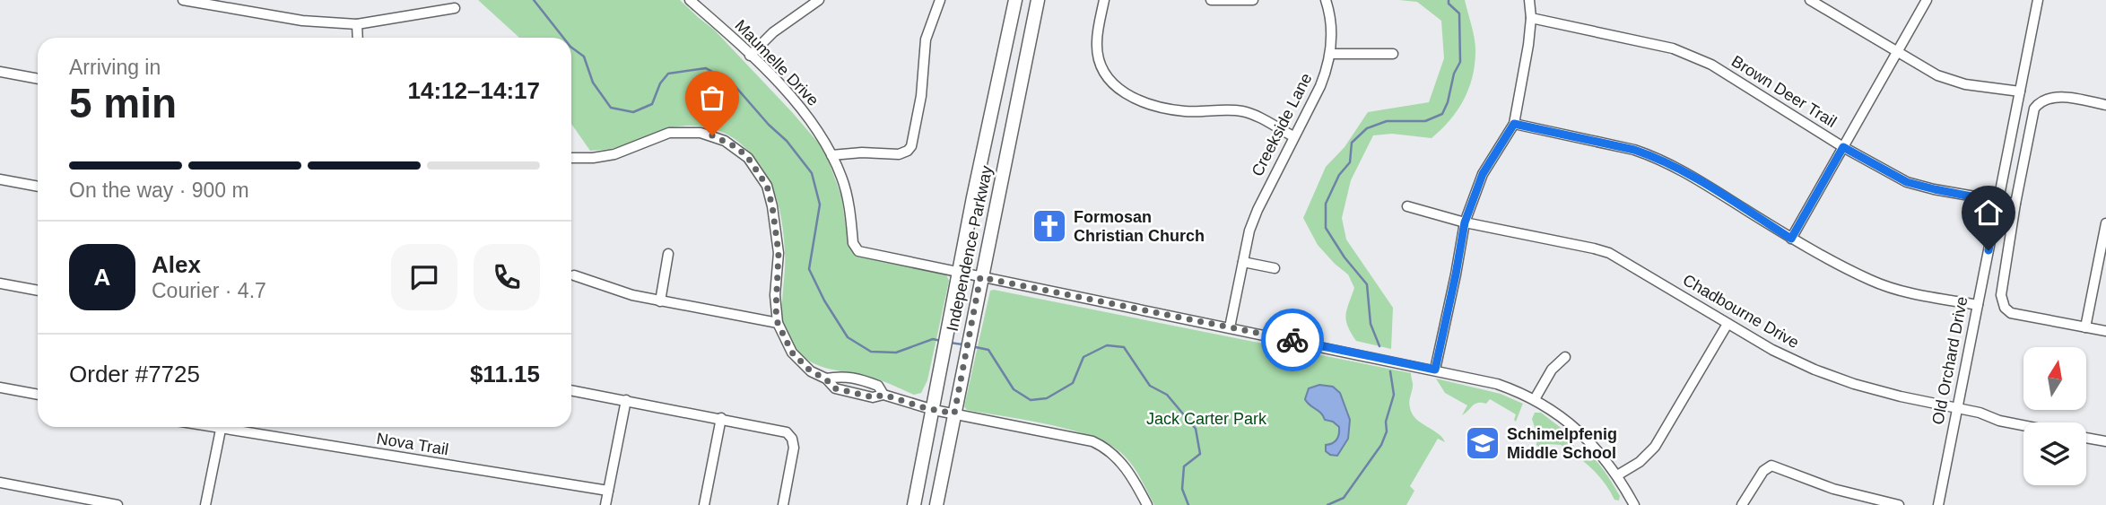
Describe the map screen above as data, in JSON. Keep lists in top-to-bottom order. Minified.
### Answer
{"streets":{"main road":["Independence Parkway"],"street":["Maumelle Drive","Brown Deer Trail","Creekside Lane","Chadbourne Drive","Old Orchard Drive","Nova Trail"]},"crossings":[["Maumelle Drive","Creekside Lane"],["Maumelle Drive","Independence Parkway"],["Brown Deer Trail","Old Orchard Drive"],["Chadbourne Drive","Old Orchard Drive"]],"parks":["Jack Carter Park"],"places":{"church":["Formosan Christian Church"],"school or university":["Schimelpfenig Middle School"]},"north":"top","page":{"heading":["5 min","Arriving in","14:12–14:17"],"panel":["Alex","Courier · 4.7","Order #7725","$11.15"],"bar":"On the way · 900 m","round":"A"}}
